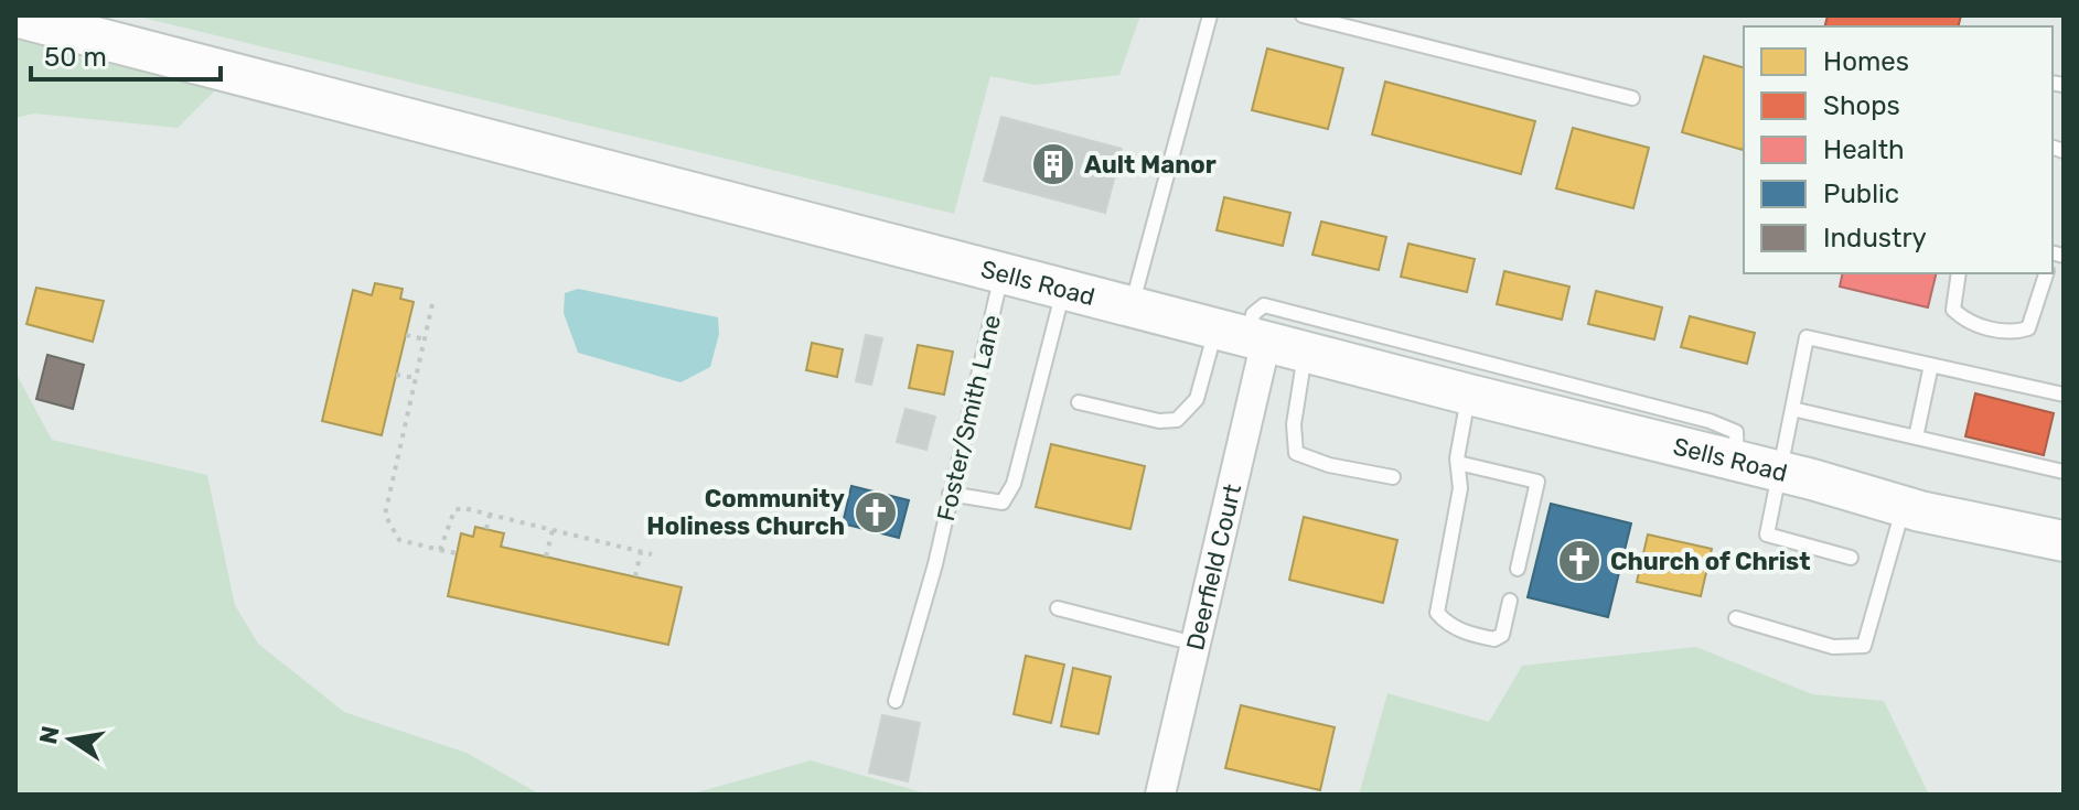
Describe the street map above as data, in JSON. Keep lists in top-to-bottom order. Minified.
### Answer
{"streets":{"street":["Sells Road","Deerfield Court"],"lane":["Foster/Smith Lane"]},"crossings":[["Sells Road","Foster/Smith Lane"],["Sells Road","Deerfield Court"]],"places":{"building":["Ault Manor"],"church":["Community Holiness Church","Church of Christ"]},"legend":["Homes","Shops","Health","Public","Industry"],"scale_bar":"50 m","north":"left"}
